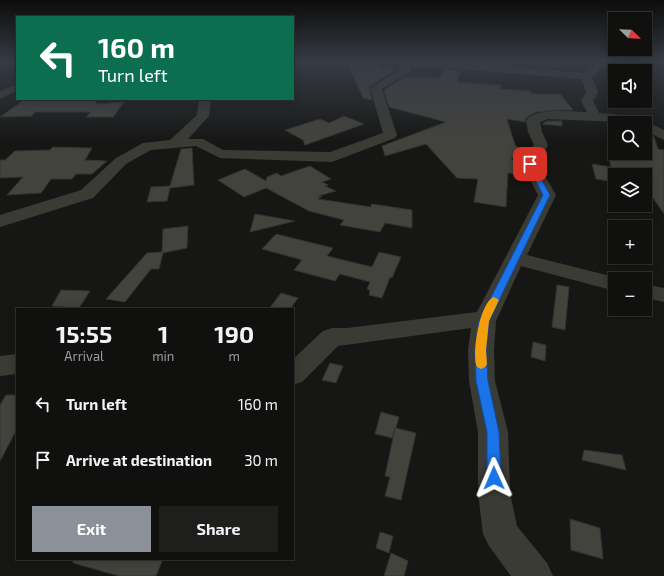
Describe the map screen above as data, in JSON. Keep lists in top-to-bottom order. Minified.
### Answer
{"north":"bottom right","page":{"map_buttons":["+","−"],"turn":["160 m","Turn left"],"eta":["15:55","Arrival","1","min","190","m"],"list":[{"name":"Turn left","value":"160 m"},{"name":"Arrive at destination","value":"30 m"}],"buttons":["Exit","Share"]}}
